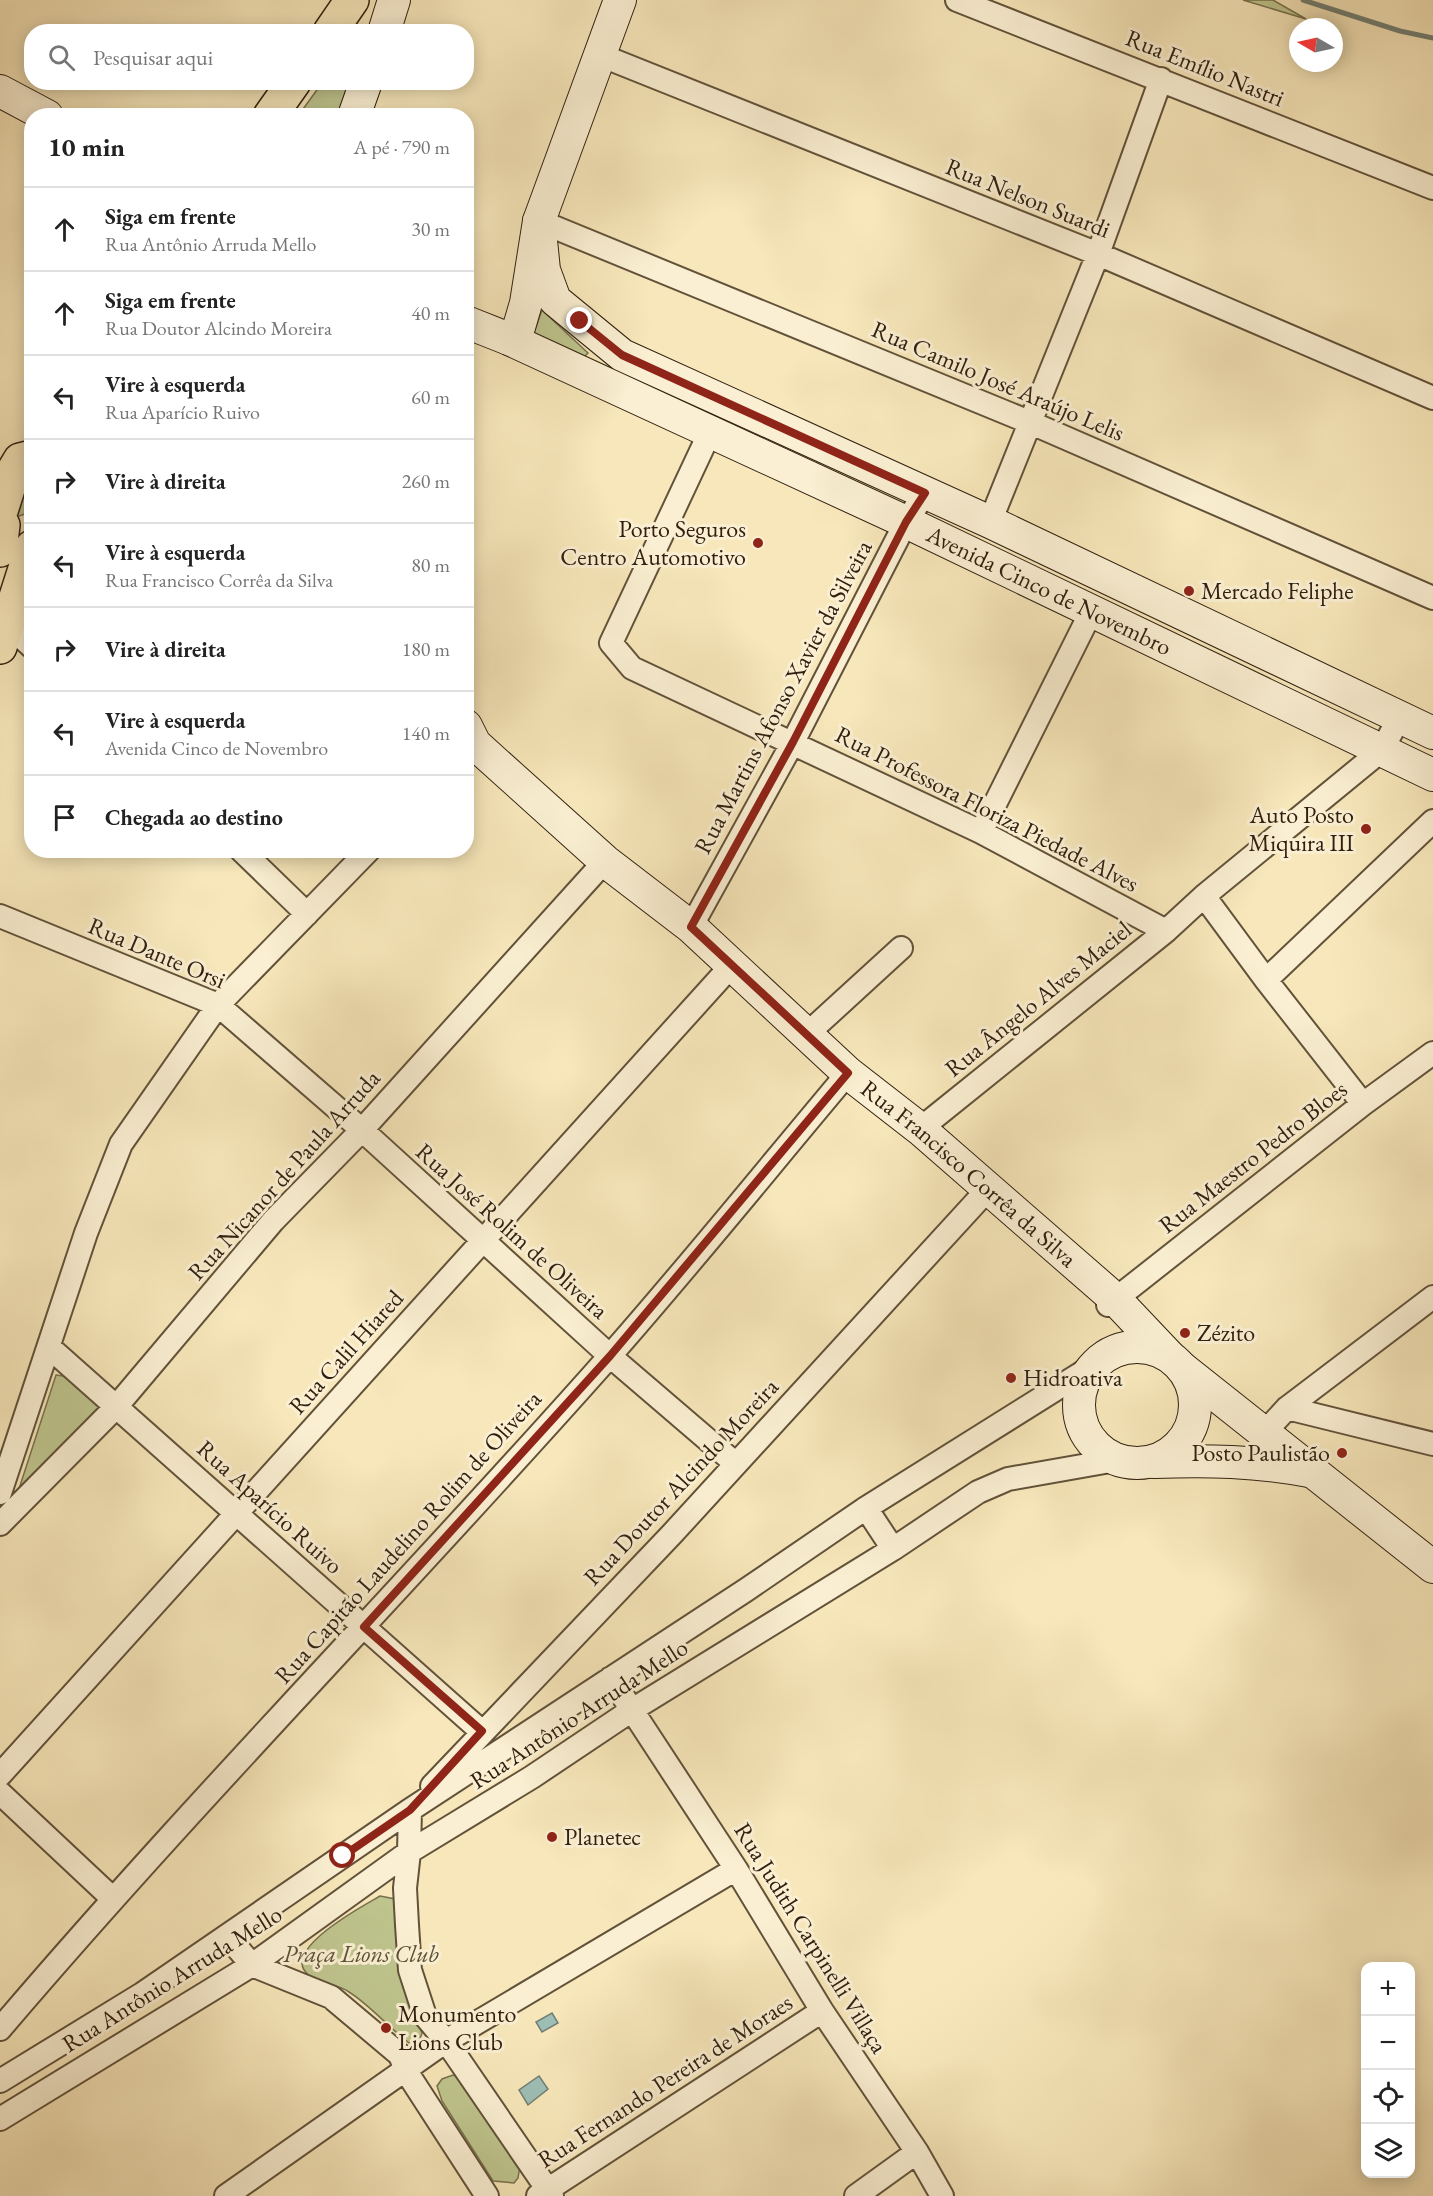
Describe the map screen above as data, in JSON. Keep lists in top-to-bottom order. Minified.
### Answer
{"streets":{"main road":["Avenida Cinco de Novembro","Rua Francisco Corrêa da Silva"],"street":["Rua Emílio Nastri","Rua Nelson Suardi","Rua Camilo José Araújo Lelis","Rua Martins Afonso Xavier da Silveira","Rua Professora Floriza Piedade Alves","Rua Dante Orsi","Rua Ângelo Alves Maciel","Rua Maestro Pedro Bloes","Rua Nicanor de Paula Arruda","Rua José Rolim de Oliveira","Rua Calil Hiared","Rua Doutor Alcindo Moreira","Rua Aparício Ruivo","Rua Capitão Laudelino Rolim de Oliveira","Rua Antônio Arruda Mello","Rua Judith Carpinelli Villaça","Rua Fernando Pereira de Moraes"]},"crossings":[["Rua Camilo José Araújo Lelis","Avenida Cinco de Novembro"],["Avenida Cinco de Novembro","Rua Martins Afonso Xavier da Silveira"],["Avenida Cinco de Novembro","Rua Professora Floriza Piedade Alves"],["Avenida Cinco de Novembro","Rua Ângelo Alves Maciel"],["Rua Martins Afonso Xavier da Silveira","Rua Professora Floriza Piedade Alves"],["Rua Martins Afonso Xavier da Silveira","Rua Francisco Corrêa da Silva"],["Rua Professora Floriza Piedade Alves","Rua Ângelo Alves Maciel"],["Rua Dante Orsi","Rua Nicanor de Paula Arruda"],["Rua Dante Orsi","Rua José Rolim de Oliveira"],["Rua Ângelo Alves Maciel","Rua Francisco Corrêa da Silva"],["Rua Maestro Pedro Bloes","Rua Francisco Corrêa da Silva"],["Rua Nicanor de Paula Arruda","Rua Francisco Corrêa da Silva"],["Rua Nicanor de Paula Arruda","Rua José Rolim de Oliveira"],["Rua Nicanor de Paula Arruda","Rua Aparício Ruivo"],["Rua Francisco Corrêa da Silva","Rua Calil Hiared"],["Rua Francisco Corrêa da Silva","Rua Doutor Alcindo Moreira"],["Rua Francisco Corrêa da Silva","Rua Capitão Laudelino Rolim de Oliveira"],["Rua Francisco Corrêa da Silva","Rua Antônio Arruda Mello"],["Rua José Rolim de Oliveira","Rua Calil Hiared"],["Rua José Rolim de Oliveira","Rua Doutor Alcindo Moreira"],["Rua José Rolim de Oliveira","Rua Capitão Laudelino Rolim de Oliveira"],["Rua Calil Hiared","Rua Aparício Ruivo"],["Rua Doutor Alcindo Moreira","Rua Aparício Ruivo"],["Rua Doutor Alcindo Moreira","Rua Antônio Arruda Mello"],["Rua Aparício Ruivo","Rua Capitão Laudelino Rolim de Oliveira"],["Rua Antônio Arruda Mello","Rua Judith Carpinelli Villaça"],["Rua Judith Carpinelli Villaça","Rua Fernando Pereira de Moraes"]],"parks":["Praça Lions Club"],"places":["Porto Seguros Centro Automotivo","Mercado Feliphe","Auto Posto Miquira III","Zézito","Hidroativa","Posto Paulistão","Planetec","Monumento Lions Club"],"north":"left","page":{"search":"Pesquisar aqui","heading":["10 min","A pé · 790 m"],"list":[["Siga em frente","Rua Antônio Arruda Mello","30 m"],["Siga em frente","Rua Doutor Alcindo Moreira","40 m"],["Vire à esquerda","Rua Aparício Ruivo","60 m"],["Vire à direita","260 m"],["Vire à esquerda","Rua Francisco Corrêa da Silva","80 m"],["Vire à direita","180 m"],["Vire à esquerda","Avenida Cinco de Novembro","140 m"],"Chegada ao destino"],"map_buttons":["+","−"]}}
